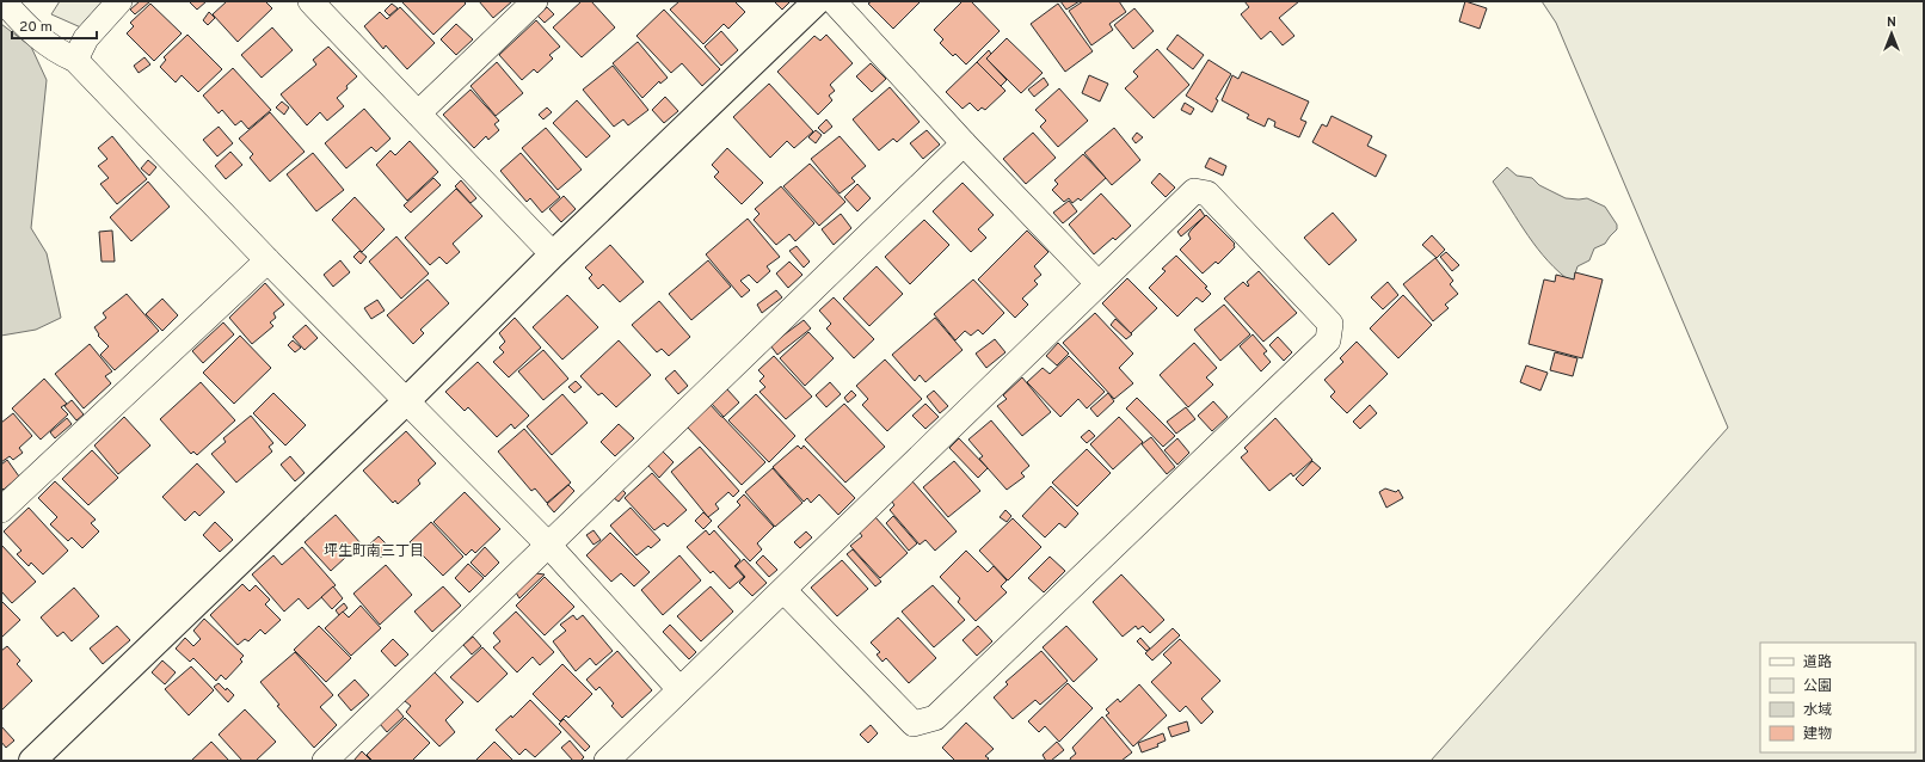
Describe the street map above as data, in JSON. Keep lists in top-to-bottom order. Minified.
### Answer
{"districts":["坪生町南三丁目"],"legend":["道路","公園","水域","建物"],"scale_bar":"20 m","north":"top"}
